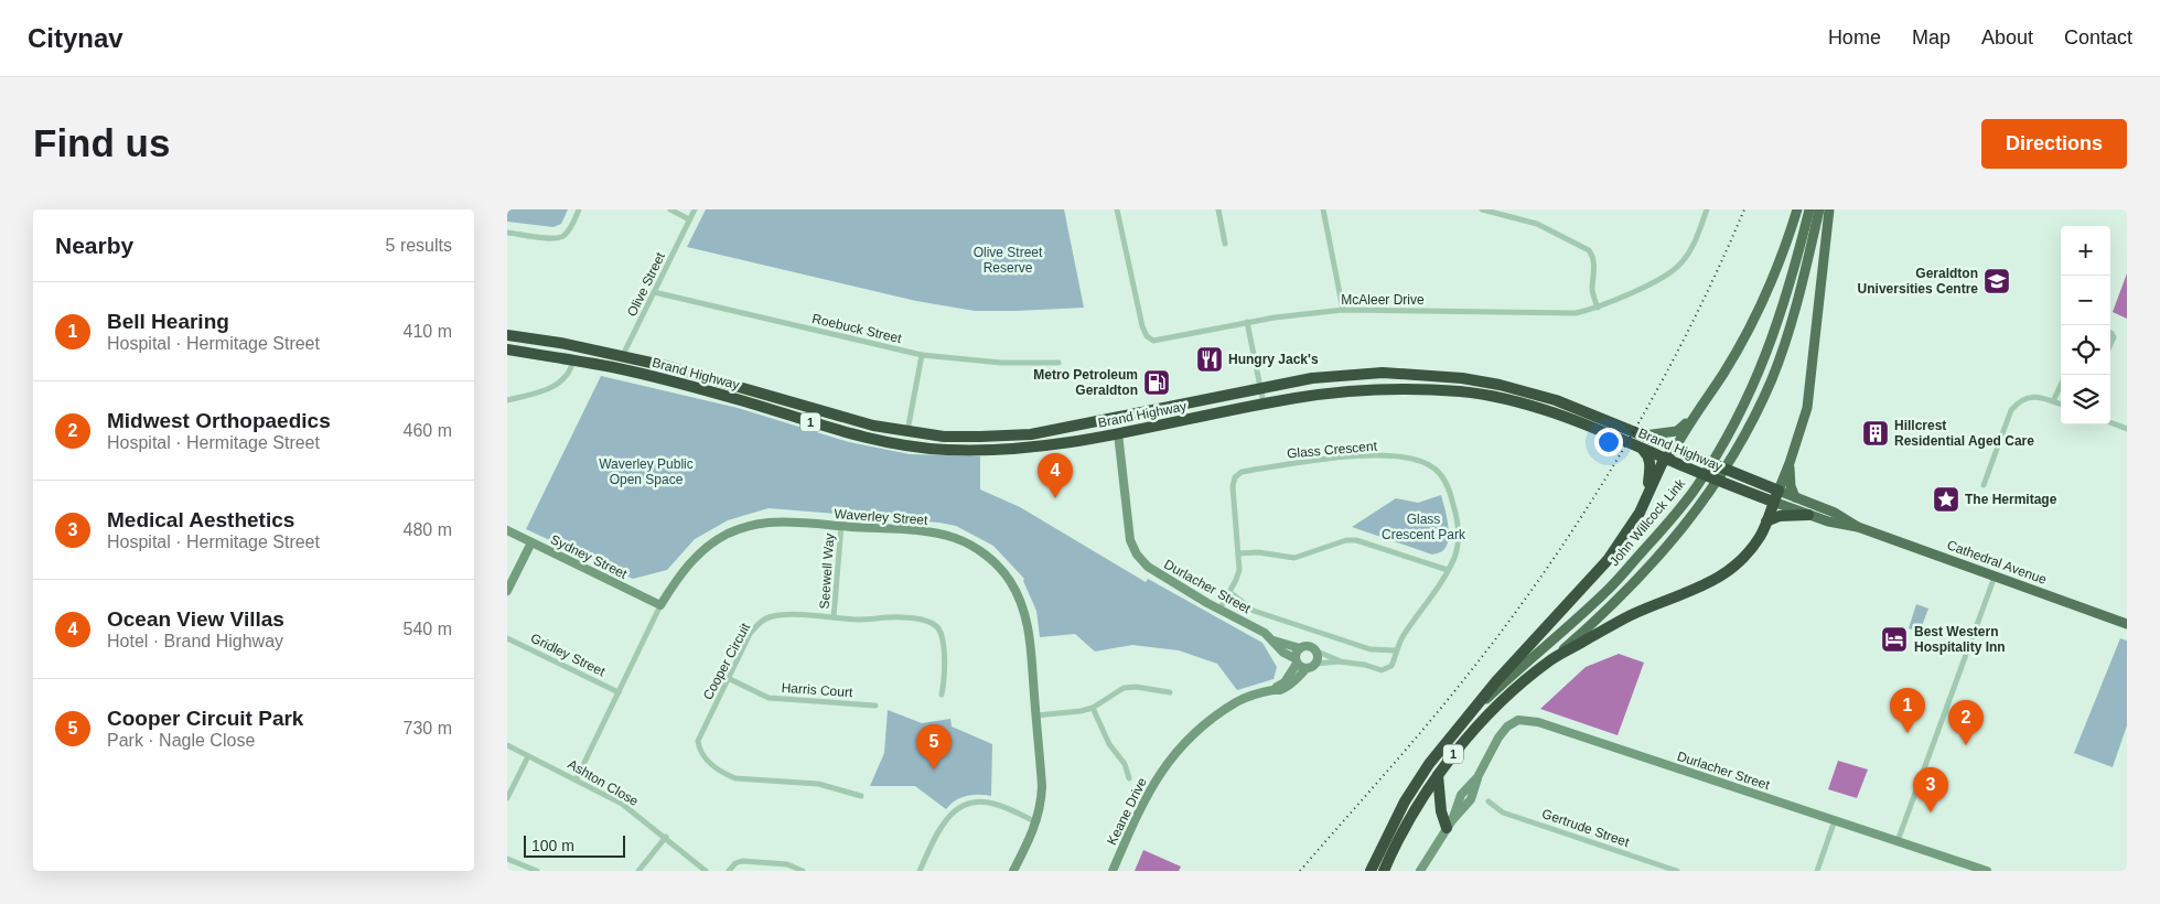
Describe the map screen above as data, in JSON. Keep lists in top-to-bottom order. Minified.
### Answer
{"streets":{"highway":["Brand Highway","1","Cathedral Avenue"],"main road":["John Willcock Link"],"street":["Olive Street","McAleer Drive","Roebuck Street","Glass Crescent","Waverley Street","Sydney Street","Seewell Way","Durlacher Street","Gridley Street","Cooper Circuit","Harris Court","Ashton Close","Keane Drive","Gertrude Street"]},"crossings":[["Olive Street","Roebuck Street"],["Olive Street","Brand Highway"],["Brand Highway","1"],["Brand Highway","Cathedral Avenue"],["Brand Highway","Durlacher Street"],["1","John Willcock Link"],["1","Cathedral Avenue"],["Glass Crescent","Durlacher Street"],["Waverley Street","Sydney Street"],["Waverley Street","Seewell Way"],["Waverley Street","Gridley Street"],["Waverley Street","Ashton Close"],["Seewell Way","Cooper Circuit"],["Durlacher Street","Keane Drive"],["Cooper Circuit","Harris Court"]],"parks":["Olive Street Reserve","Waverley Public Open Space","Glass Crescent Park"],"places":{"school or university":["Geraldton Universities Centre"],"restaurant":["Hungry Jack's"],"fuel station":["Metro Petroleum Geraldton"],"building":["Hillcrest Residential Aged Care"],"place":["The Hermitage"],"hotel":["Best Western Hospitality Inn"]},"scale_bar":"100 m","page":{"header":"Citynav","nav":["Home","Map","About","Contact"],"buttons":"Directions","title":"Find us","heading":["Nearby","5 results"],"map_buttons":["+","−"],"list":[{"mark":"1","name":"Bell Hearing","note":"Hospital · Hermitage Street","value":"410 m"},{"mark":"2","name":"Midwest Orthopaedics","note":"Hospital · Hermitage Street","value":"460 m"},{"mark":"3","name":"Medical Aesthetics","note":"Hospital · Hermitage Street","value":"480 m"},{"mark":"4","name":"Ocean View Villas","note":"Hotel · Brand Highway","value":"540 m"},{"mark":"5","name":"Cooper Circuit Park","note":"Park · Nagle Close","value":"730 m"}],"pins":["4","1","2","5","3"],"scale":"100 m"}}
